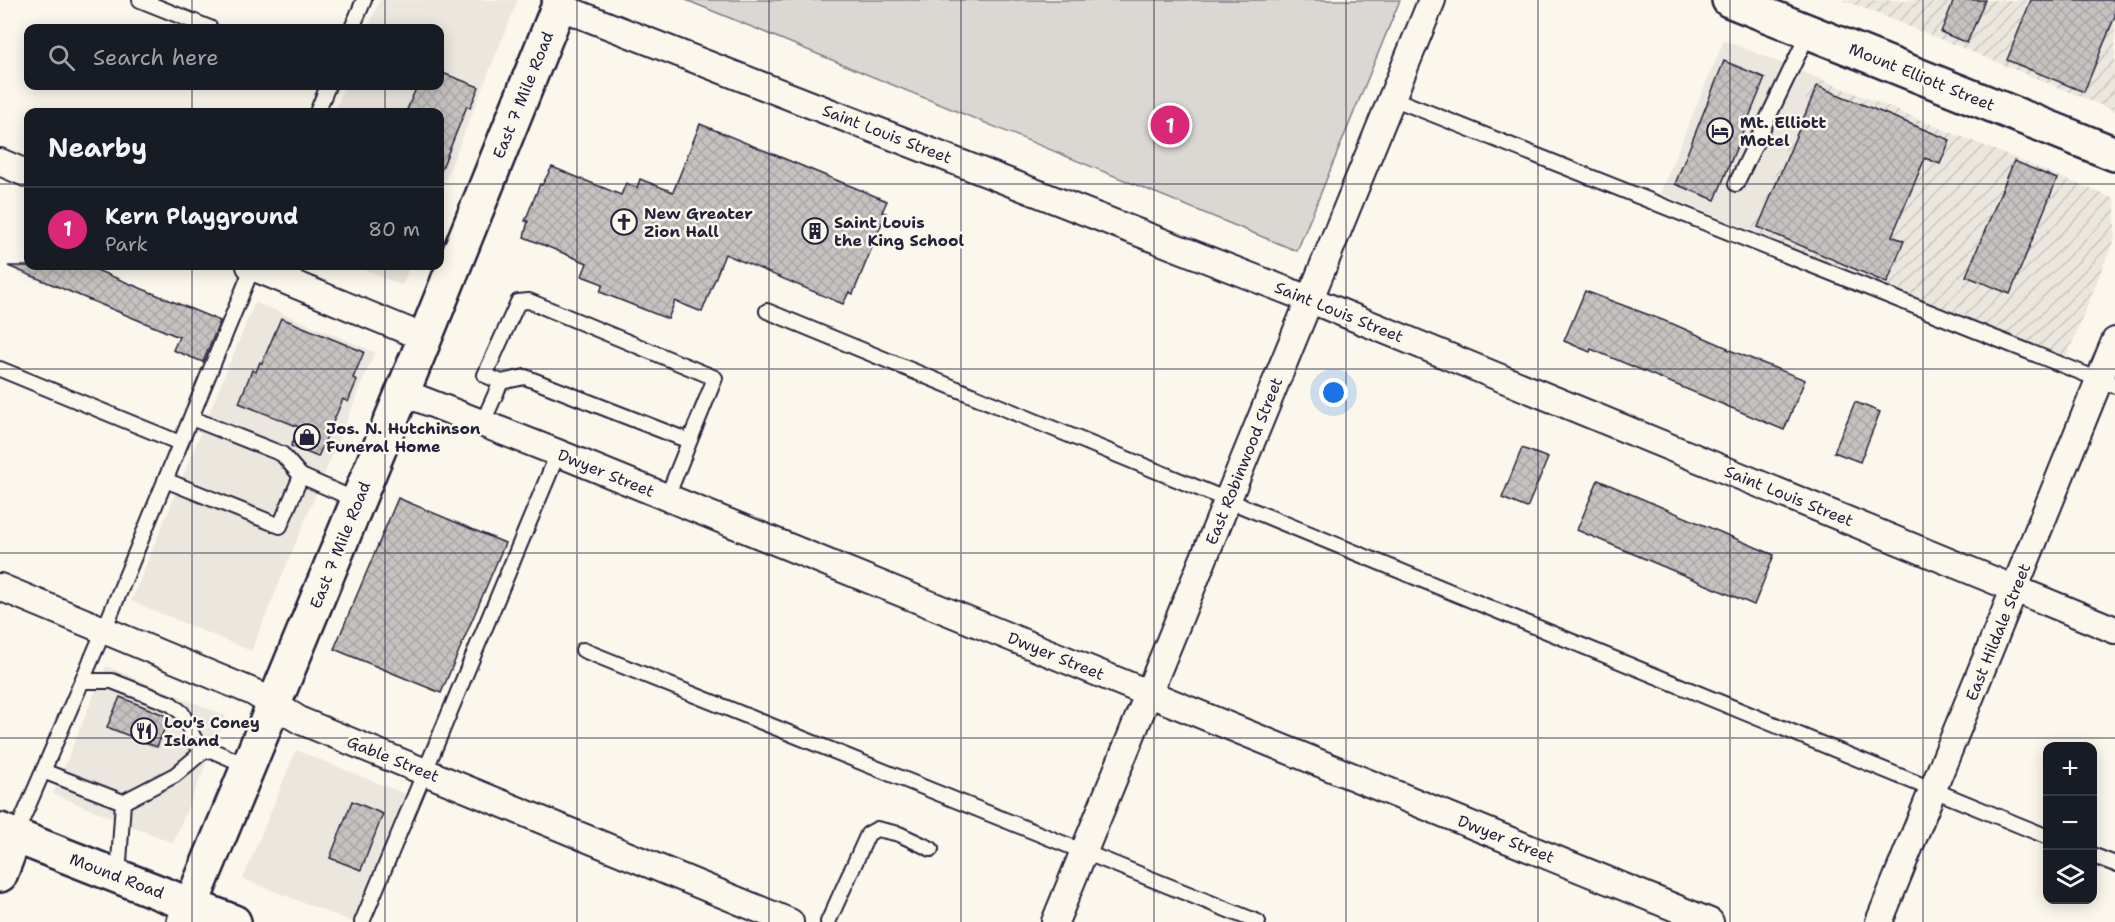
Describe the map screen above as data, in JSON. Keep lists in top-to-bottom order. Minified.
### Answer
{"streets":{"street":["Mount Elliott Street","East 7 Mile Road","Saint Louis Street","East Robinwood Street","Dwyer Street","East Hildale Street","Gable Street","Mound Road"]},"crossings":[["East 7 Mile Road","Saint Louis Street"],["East 7 Mile Road","Dwyer Street"],["East 7 Mile Road","Gable Street"],["East 7 Mile Road","Mound Road"],["Saint Louis Street","East Robinwood Street"],["Saint Louis Street","East Hildale Street"],["East Robinwood Street","Dwyer Street"]],"places":{"hotel":["Mt. Elliott Motel"],"church":["New Greater Zion Hall"],"building":["Saint Louis the King School"],"shop":["Jos. N. Hutchinson Funeral Home"],"restaurant":["Lou's Coney Island"]},"page":{"search":"Search here","pins":"1","heading":"Nearby","list":[{"mark":"1","name":"Kern Playground","note":"Park","value":"80 m"}],"map_buttons":["+","−"]}}
